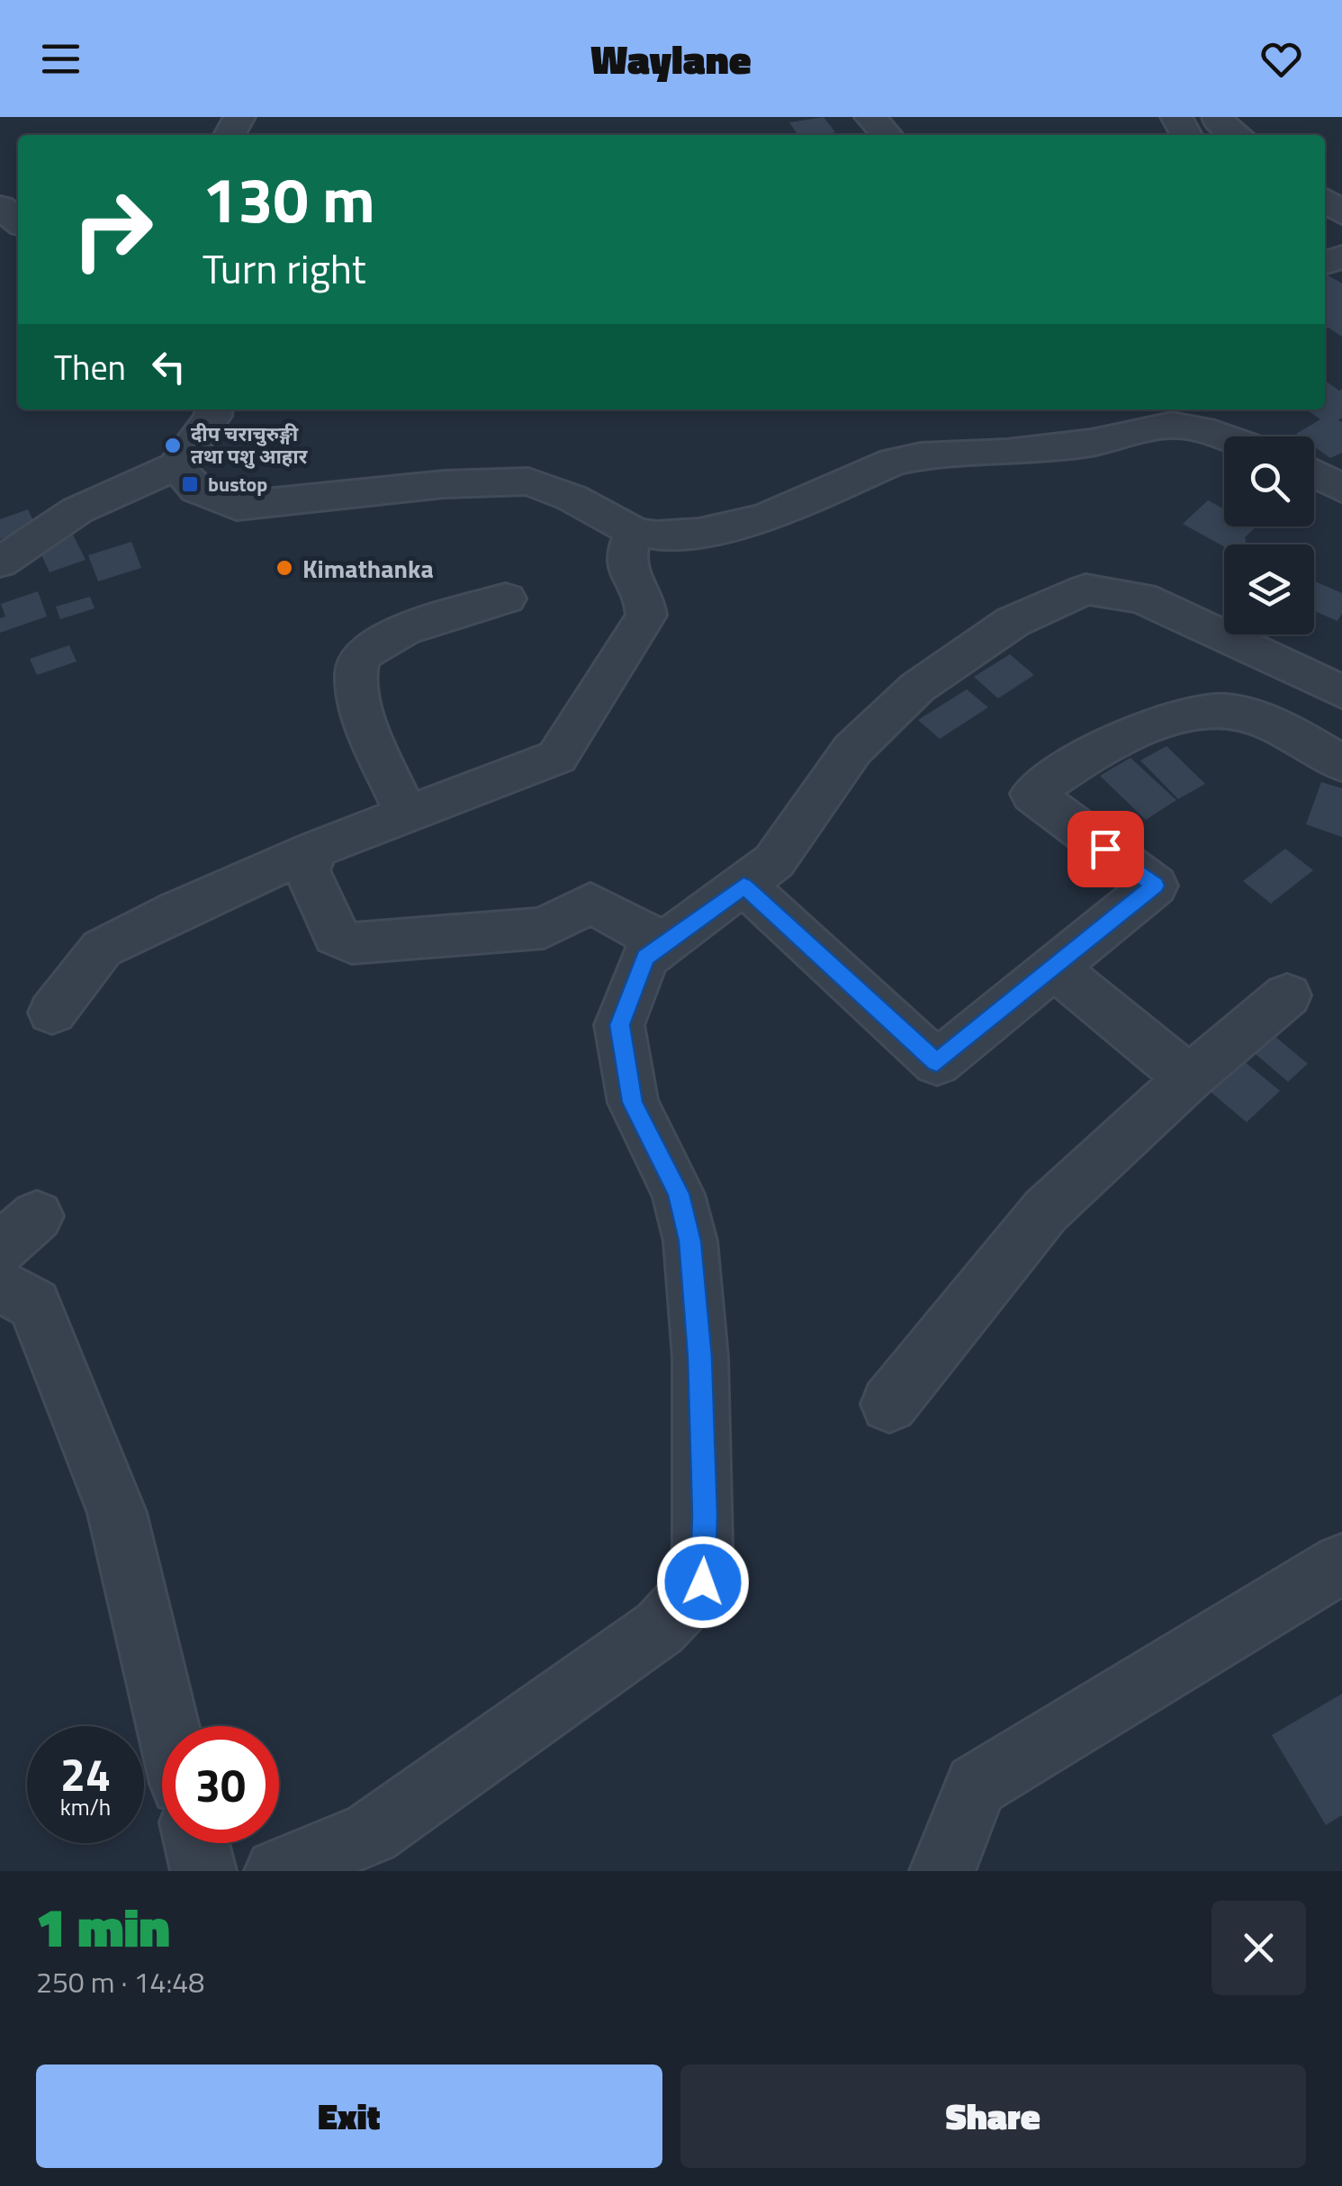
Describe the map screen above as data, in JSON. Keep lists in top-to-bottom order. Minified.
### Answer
{"places":{"other":["दीप चराचुरुङ्गी तथा पशु आहार","Kimathanka"],"transit":["bustop"]},"page":{"header":"Waylane","turn":["130 m","Turn right"],"then":"Then","speed":"24 km/h","limit":"30","heading":["1 min","250 m · 14:48"],"buttons":["Exit","Share"]}}
